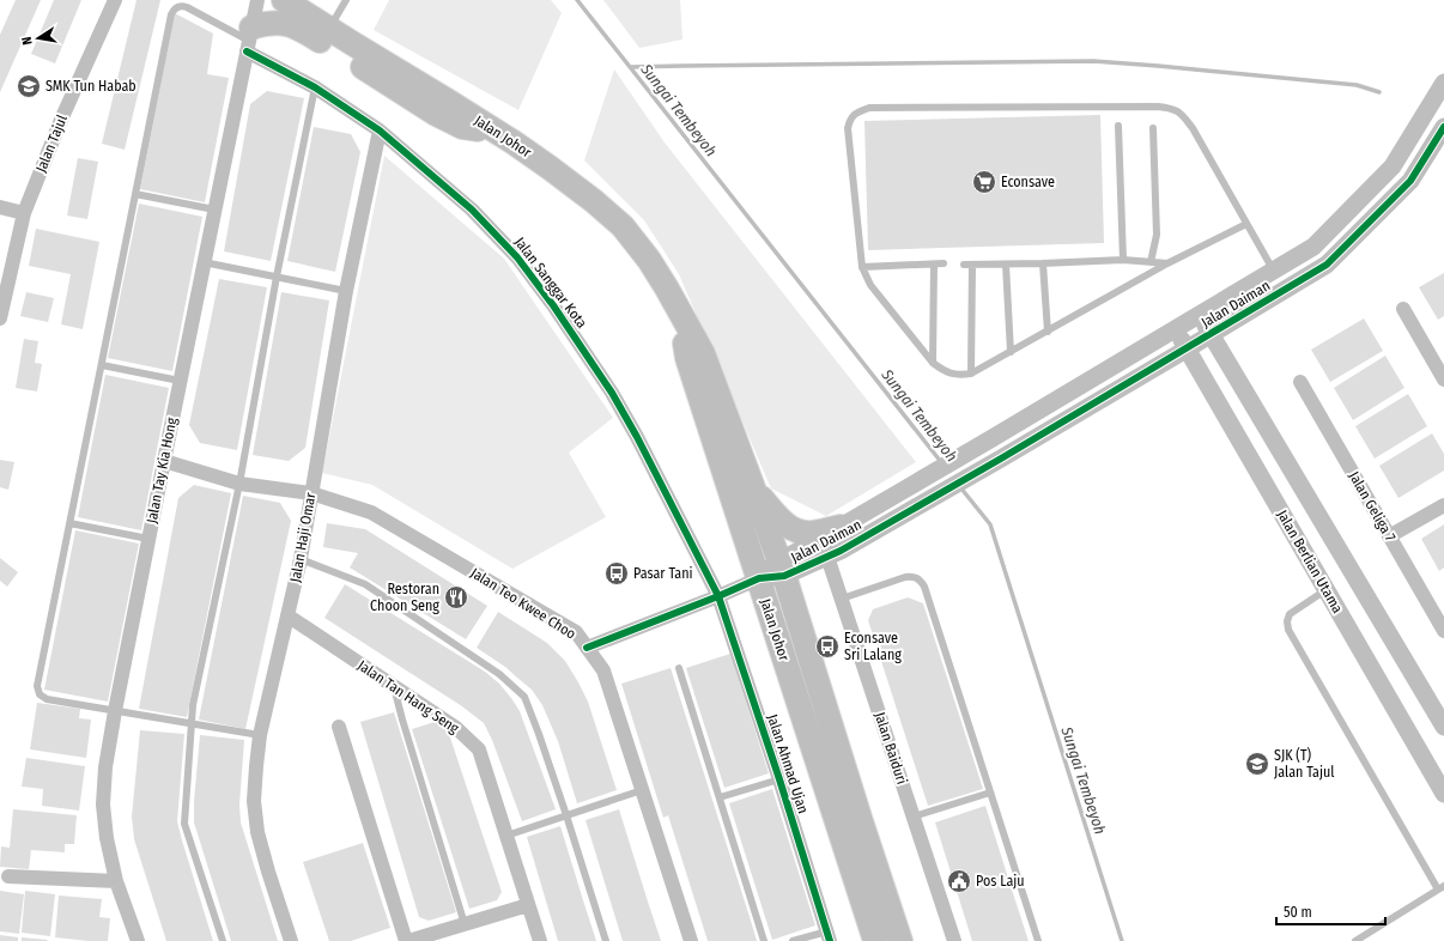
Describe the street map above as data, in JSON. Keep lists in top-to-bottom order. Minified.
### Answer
{"streets":{"highway":["Jalan Johor"],"street":["Jalan Tajul","Jalan Sanggar Kota","Jalan Daiman","Jalan Tay Kia Hong","Jalan Geliga 7","Jalan Haji Omar","Jalan Berlian Utama","Jalan Teo Kwee Choo","Jalan Tan Hang Seng","Jalan Baiduri","Jalan Ahmad Ujan"]},"crossings":[["Jalan Johor","Jalan Daiman"],["Jalan Sanggar Kota","Jalan Tay Kia Hong"],["Jalan Sanggar Kota","Jalan Haji Omar"],["Jalan Sanggar Kota","Jalan Ahmad Ujan"],["Jalan Daiman","Jalan Berlian Utama"],["Jalan Daiman","Jalan Baiduri"],["Jalan Tay Kia Hong","Jalan Teo Kwee Choo"],["Jalan Haji Omar","Jalan Teo Kwee Choo"],["Jalan Haji Omar","Jalan Tan Hang Seng"]],"water":["Sungai Tembeyoh"],"places":{"school or university":["SMK Tun Habab","SJK (T) Jalan Tajul"],"supermarket":["Econsave"],"bus stop":["Pasar Tani","Econsave Sri Lalang"],"restaurant":["Restoran Choon Seng"],"public building":["Pos Laju"]},"scale_bar":"50 m","north":"left"}
